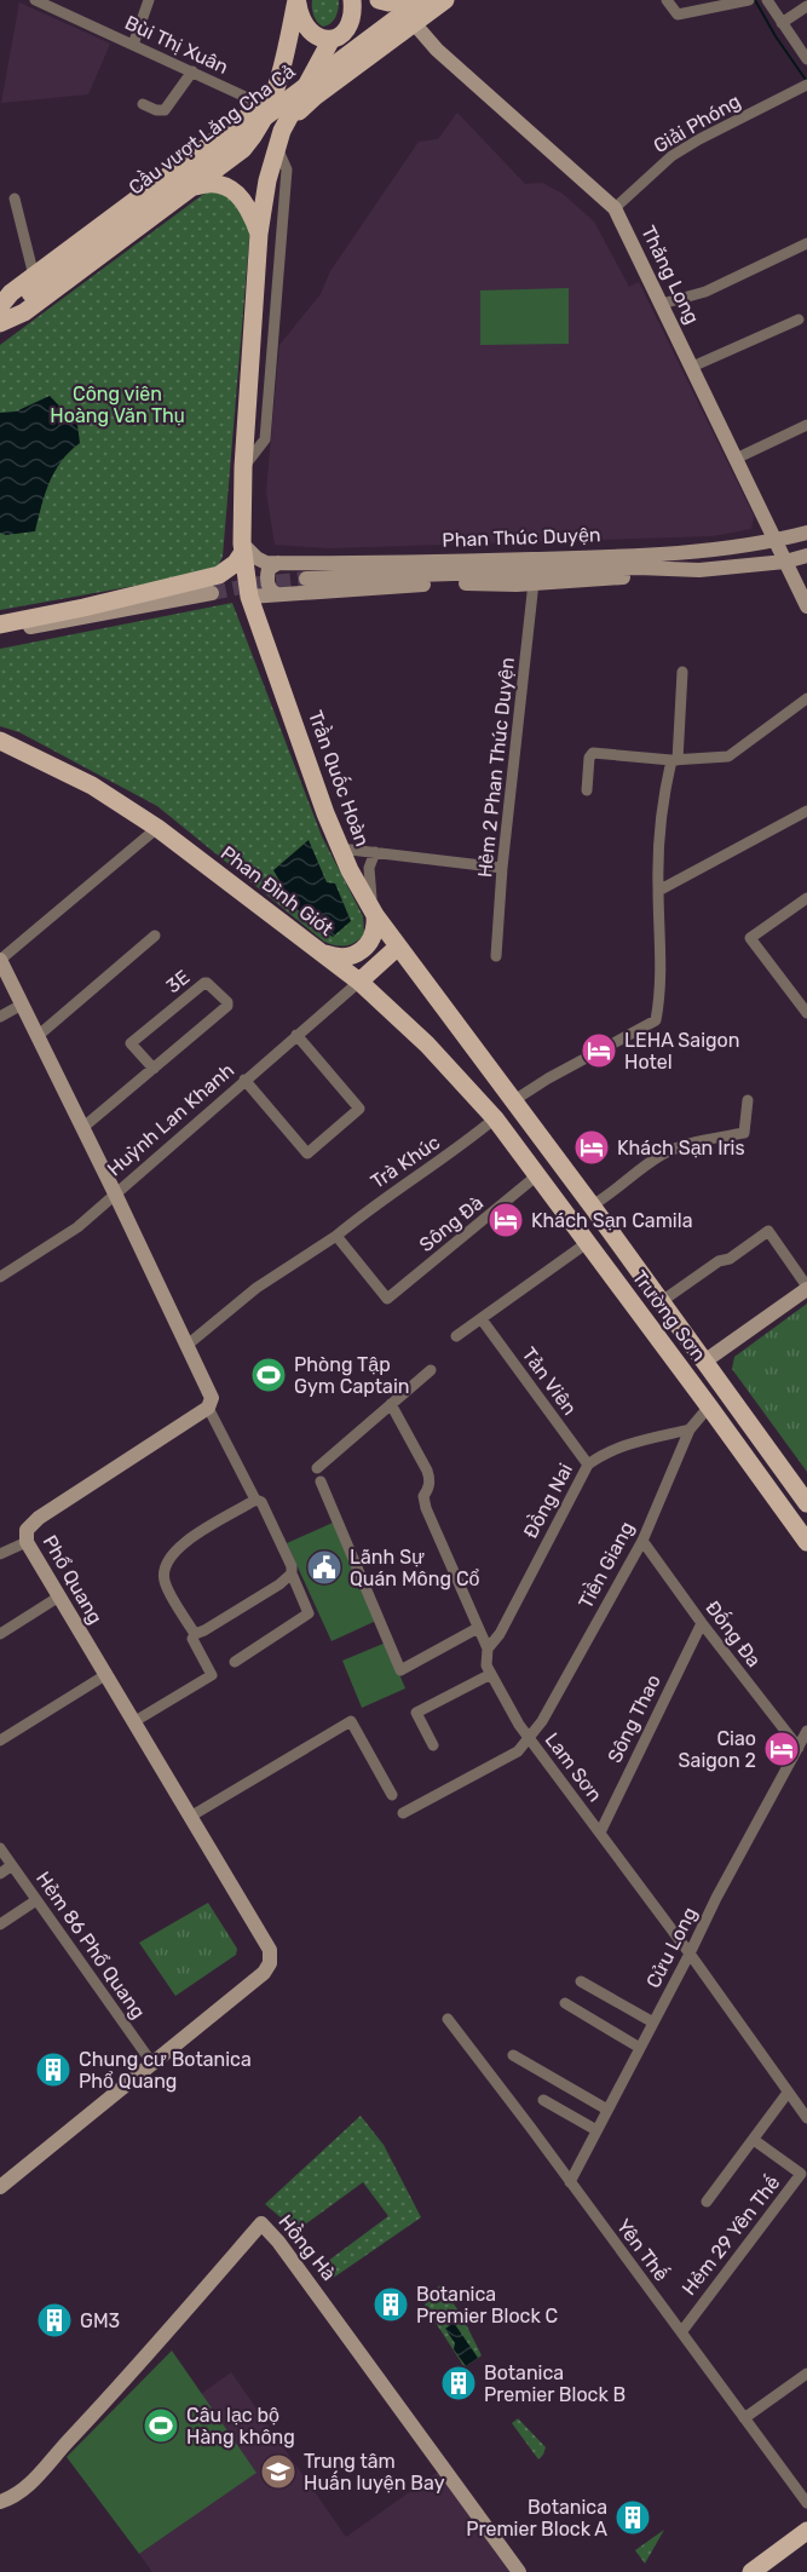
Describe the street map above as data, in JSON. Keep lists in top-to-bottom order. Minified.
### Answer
{"streets":{"main road":["Cầu vượt Lăng Cha Cả","Thăng Long","Phan Thúc Duyện","Trần Quốc Hoàn","Phan Đình Giót","Trường Sơn","Phổ Quang","Hồng Hà"],"street":["Bùi Thị Xuân","Giải Phóng","Hẻm 2 Phan Thúc Duyện","3E","Huỳnh Lan Khanh","Trà Khúc","Sông Đà","Tản Viên","Đồng Nai","Tiền Giang","Đống Đa","Sông Thao","Lam Sơn","Hẻm 86 Phổ Quang","Cửu Long","Hẻm 29 Yên Thế","Yên Thế"]},"crossings":[["Giải Phóng","Thăng Long"],["Thăng Long","Phan Thúc Duyện"],["Phan Thúc Duyện","Trần Quốc Hoàn"],["Trần Quốc Hoàn","Trường Sơn"],["Phan Đình Giót","Huỳnh Lan Khanh"],["Phan Đình Giót","Trà Khúc"],["Phan Đình Giót","Trường Sơn"],["Trà Khúc","Sông Đà"],["Trà Khúc","Trường Sơn"],["Sông Đà","Trường Sơn"],["Trường Sơn","Tiền Giang"],["Tản Viên","Đồng Nai"],["Đồng Nai","Tiền Giang"],["Đồng Nai","Lam Sơn"],["Tiền Giang","Đống Đa"],["Tiền Giang","Lam Sơn"],["Phổ Quang","Hẻm 86 Phổ Quang"],["Đống Đa","Sông Thao"],["Đống Đa","Cửu Long"],["Sông Thao","Lam Sơn"],["Lam Sơn","Cửu Long"],["Cửu Long","Yên Thế"],["Hẻm 29 Yên Thế","Yên Thế"]],"parks":["Công viên Hoàng Văn Thụ"],"places":{"hotel":["LEHA Saigon Hotel","Khách Sạn Iris","Khách Sạn Camila","Ciao Saigon 2"],"sports":["Phòng Tập Gym Captain","Câu lạc bộ Hàng không"],"public building":["Lãnh Sự Quán Mông Cổ"],"building":["Chung cư Botanica Phổ Quang","Botanica Premier Block C","GM3","Botanica Premier Block B","Botanica Premier Block A"],"school or university":["Trung tâm Huấn luyện Bay"]}}
